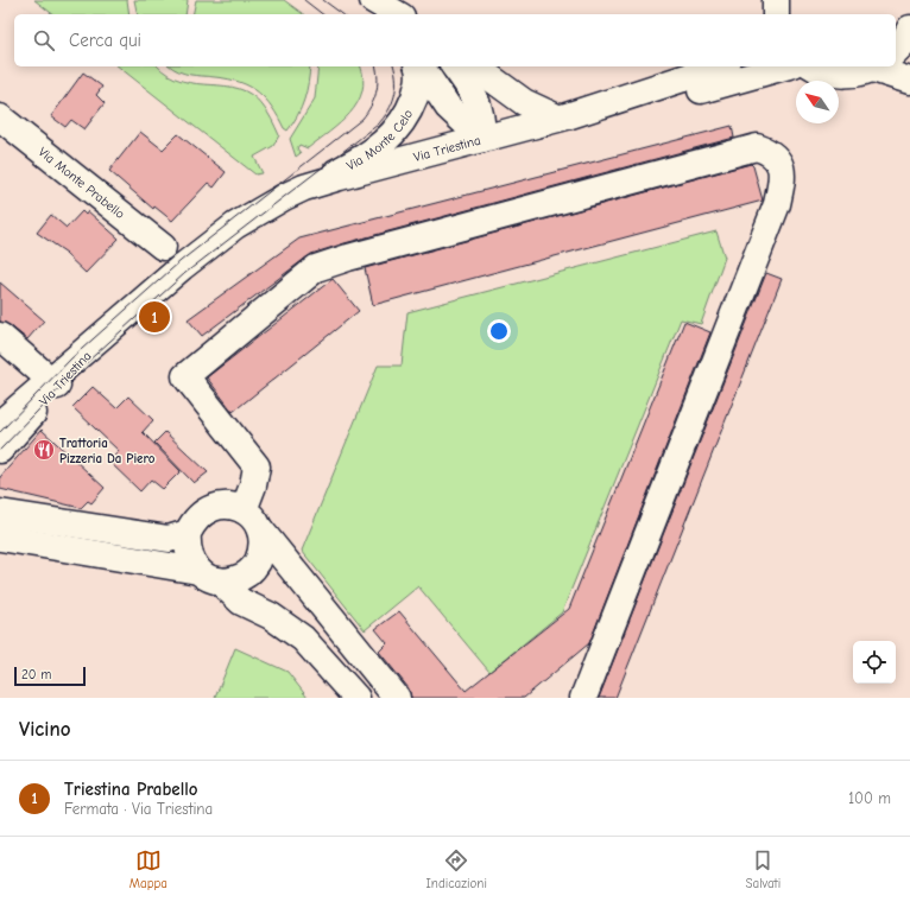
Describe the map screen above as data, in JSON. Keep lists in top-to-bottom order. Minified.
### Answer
{"streets":{"street":["Via Monte Celo","Via Triestina","Via Monte Prabello"]},"crossings":[["Via Monte Celo","Via Triestina"]],"places":{"restaurant":["Trattoria Pizzeria Da Piero"]},"scale_bar":"20 m","north":"top left","page":{"search":"Cerca qui","pins":"1","scale":"20 m","heading":"Vicino","list":[{"mark":"1","name":"Triestina Prabello","note":"Fermata · Via Triestina","value":"100 m"}],"nav":["Mappa","Indicazioni","Salvati"]}}
